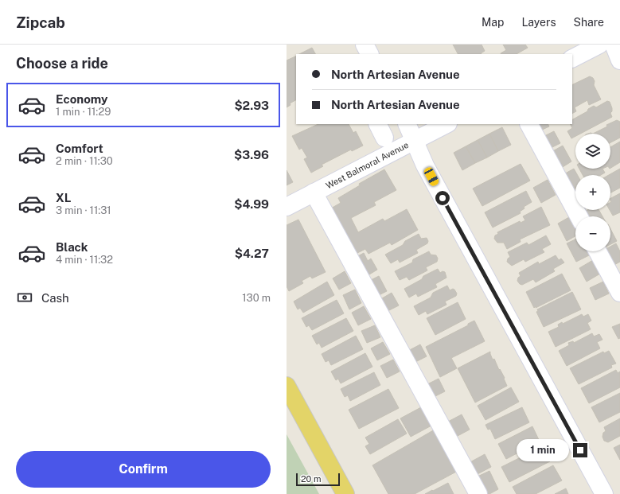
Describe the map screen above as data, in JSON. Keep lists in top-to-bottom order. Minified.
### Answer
{"streets":{"street":["West Balmoral Avenue"]},"scale_bar":"20 m","page":{"header":"Zipcab","nav":["Map","Layers","Share"],"heading":"Choose a ride","banner":["North Artesian Avenue","North Artesian Avenue"],"list":[{"name":"Economy","note":"1 min · 11:29","value":"$2.93"},{"name":"Comfort","note":"2 min · 11:30","value":"$3.96"},{"name":"XL","note":"3 min · 11:31","value":"$4.99"},{"name":"Black","note":"4 min · 11:32","value":"$4.27"}],"map_buttons":["+","−"],"pay":["Cash","130 m"],"bubble":"1 min","buttons":"Confirm","scale":"20 m"}}
